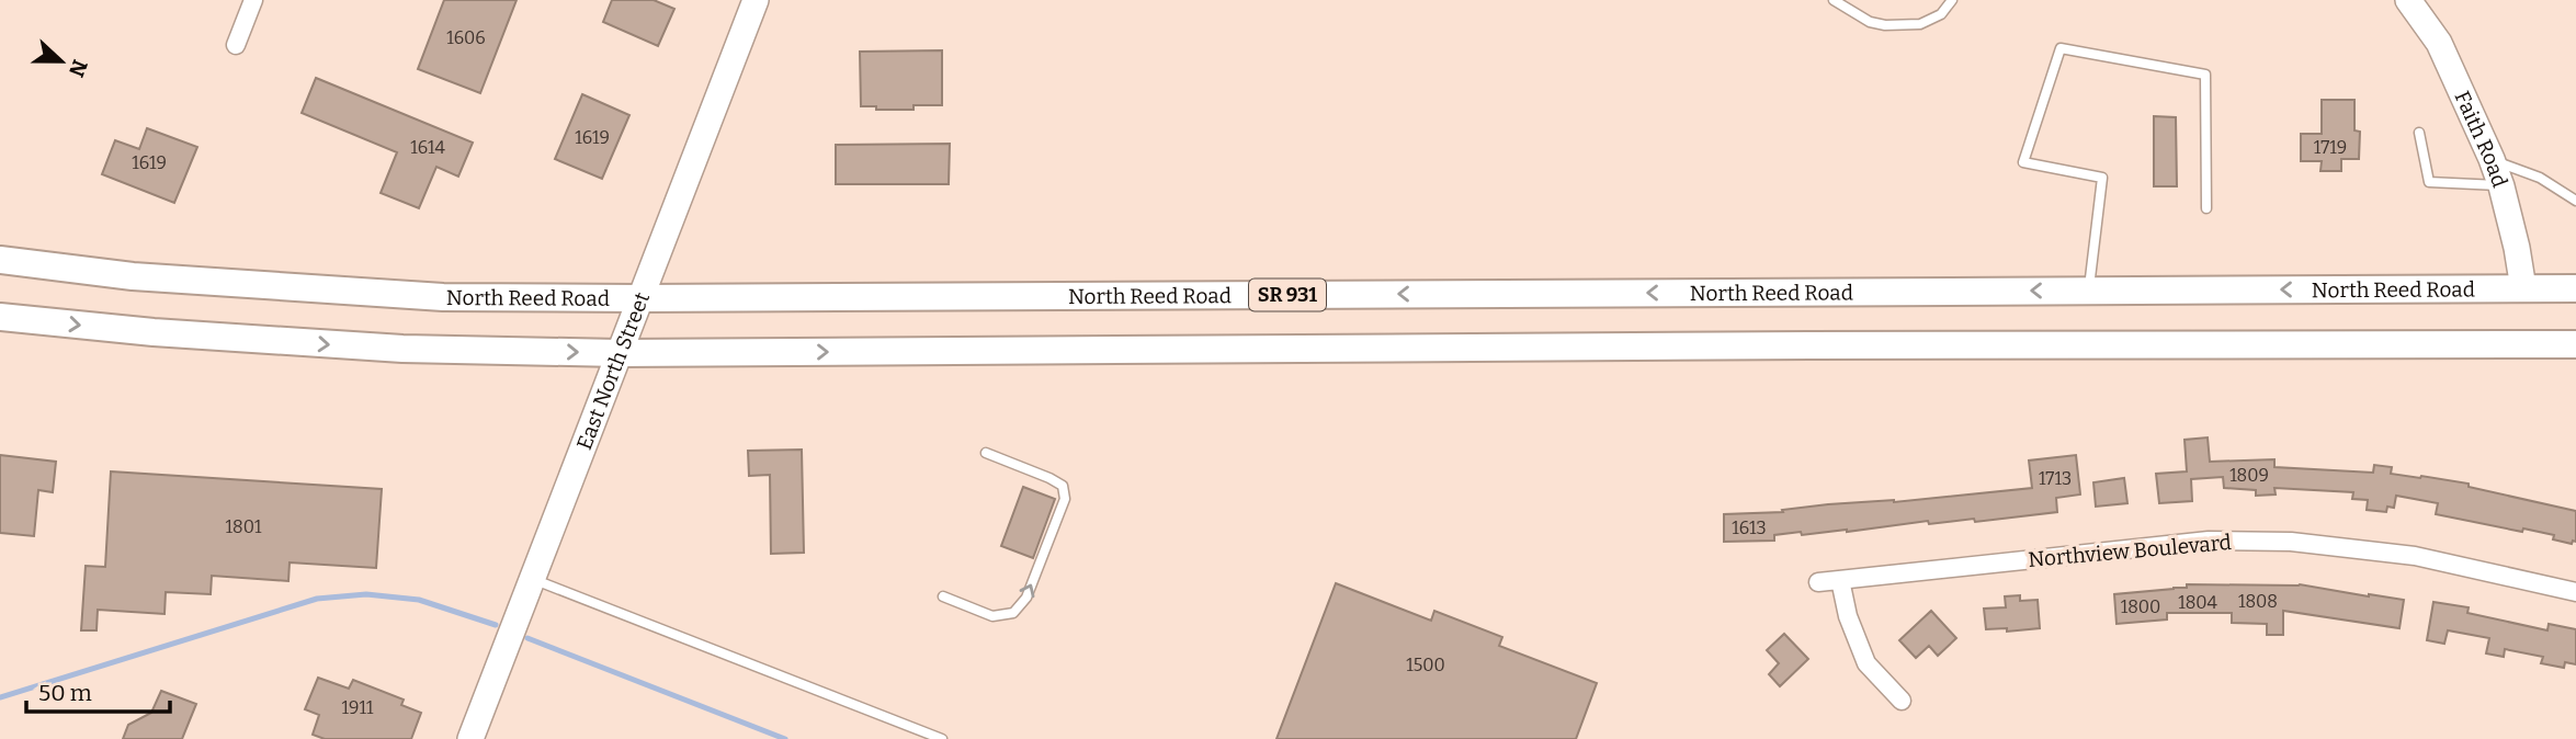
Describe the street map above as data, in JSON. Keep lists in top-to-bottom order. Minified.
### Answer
{"streets":{"main road":["North Reed Road","SR 931"],"street":["Faith Road","East North Street","Northview Boulevard"]},"crossings":[["Faith Road","North Reed Road"],["North Reed Road","East North Street"]],"house_numbers":["1606","1619","1614","1719","1619","1809","1713","1801","1613","1808","1804","1800","1500","1911"],"scale_bar":"50 m","north":"right"}
